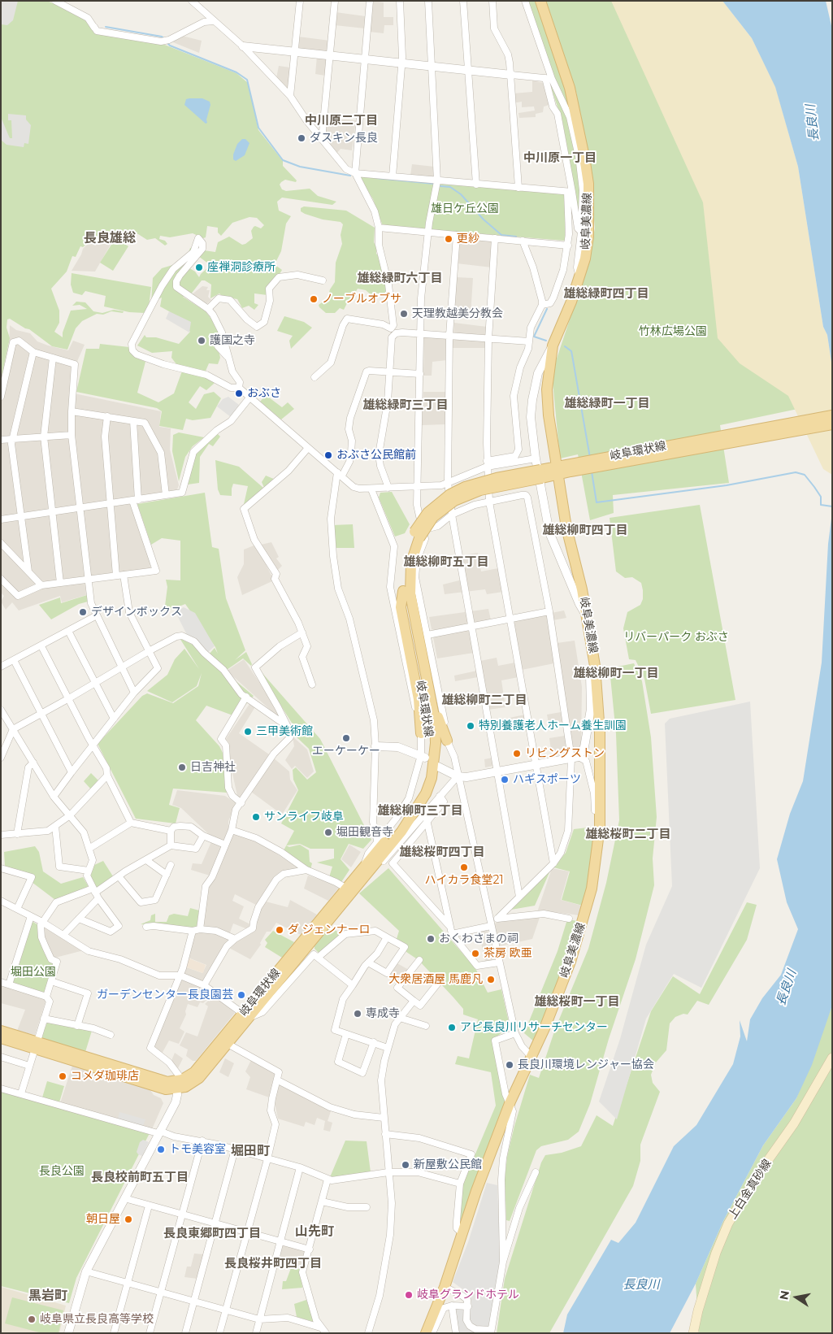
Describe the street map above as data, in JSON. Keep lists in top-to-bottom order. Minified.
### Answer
{"streets":{"main road":["岐阜美濃線","岐阜環状線","上白金真砂線"]},"crossings":[["岐阜美濃線","岐阜環状線"]],"districts":["中川原二丁目","中川原一丁目","長良雄総","雄総緑町六丁目","雄総緑町四丁目","雄総緑町一丁目","雄総緑町三丁目","雄総柳町四丁目","雄総柳町五丁目","雄総柳町一丁目","雄総柳町二丁目","雄総柳町三丁目","雄総桜町二丁目","雄総桜町四丁目","雄総桜町一丁目","堀田町","長良校前町五丁目","山先町","長良東郷町四丁目","長良桜井町四丁目","黒岩町"],"water":["長良川"],"parks":["雄日ケ丘公園","竹林広場公園","リバーパーク おぶさ","堀田公園","長良公園"],"places":["ダスキン長良","更紗","座禅洞診療所","ノーブルオブサ","天理教越美分教会","護国之寺","おぶさ","おぶさ公民館前","デザインボックス","特別養護老人ホーム養生訓園","三甲美術館","エーケーケー","リビングストン","日吉神社","ハギスポーツ","サンライフ岐阜","堀田観音寺","ハイカラ食堂21","ダ ジェンナーロ","おくわさまの祠","茶房 欧亜","大衆居酒屋 馬鹿凡","ガーデンセンター長良園芸","専成寺","アピ長良川リサーチセンター","長良川環境レンジャー協会","コメダ珈琲店","トモ美容室","新屋敷公民館","朝日屋","岐阜グランドホテル","岐阜県立長良高等学校"],"north":"left"}
